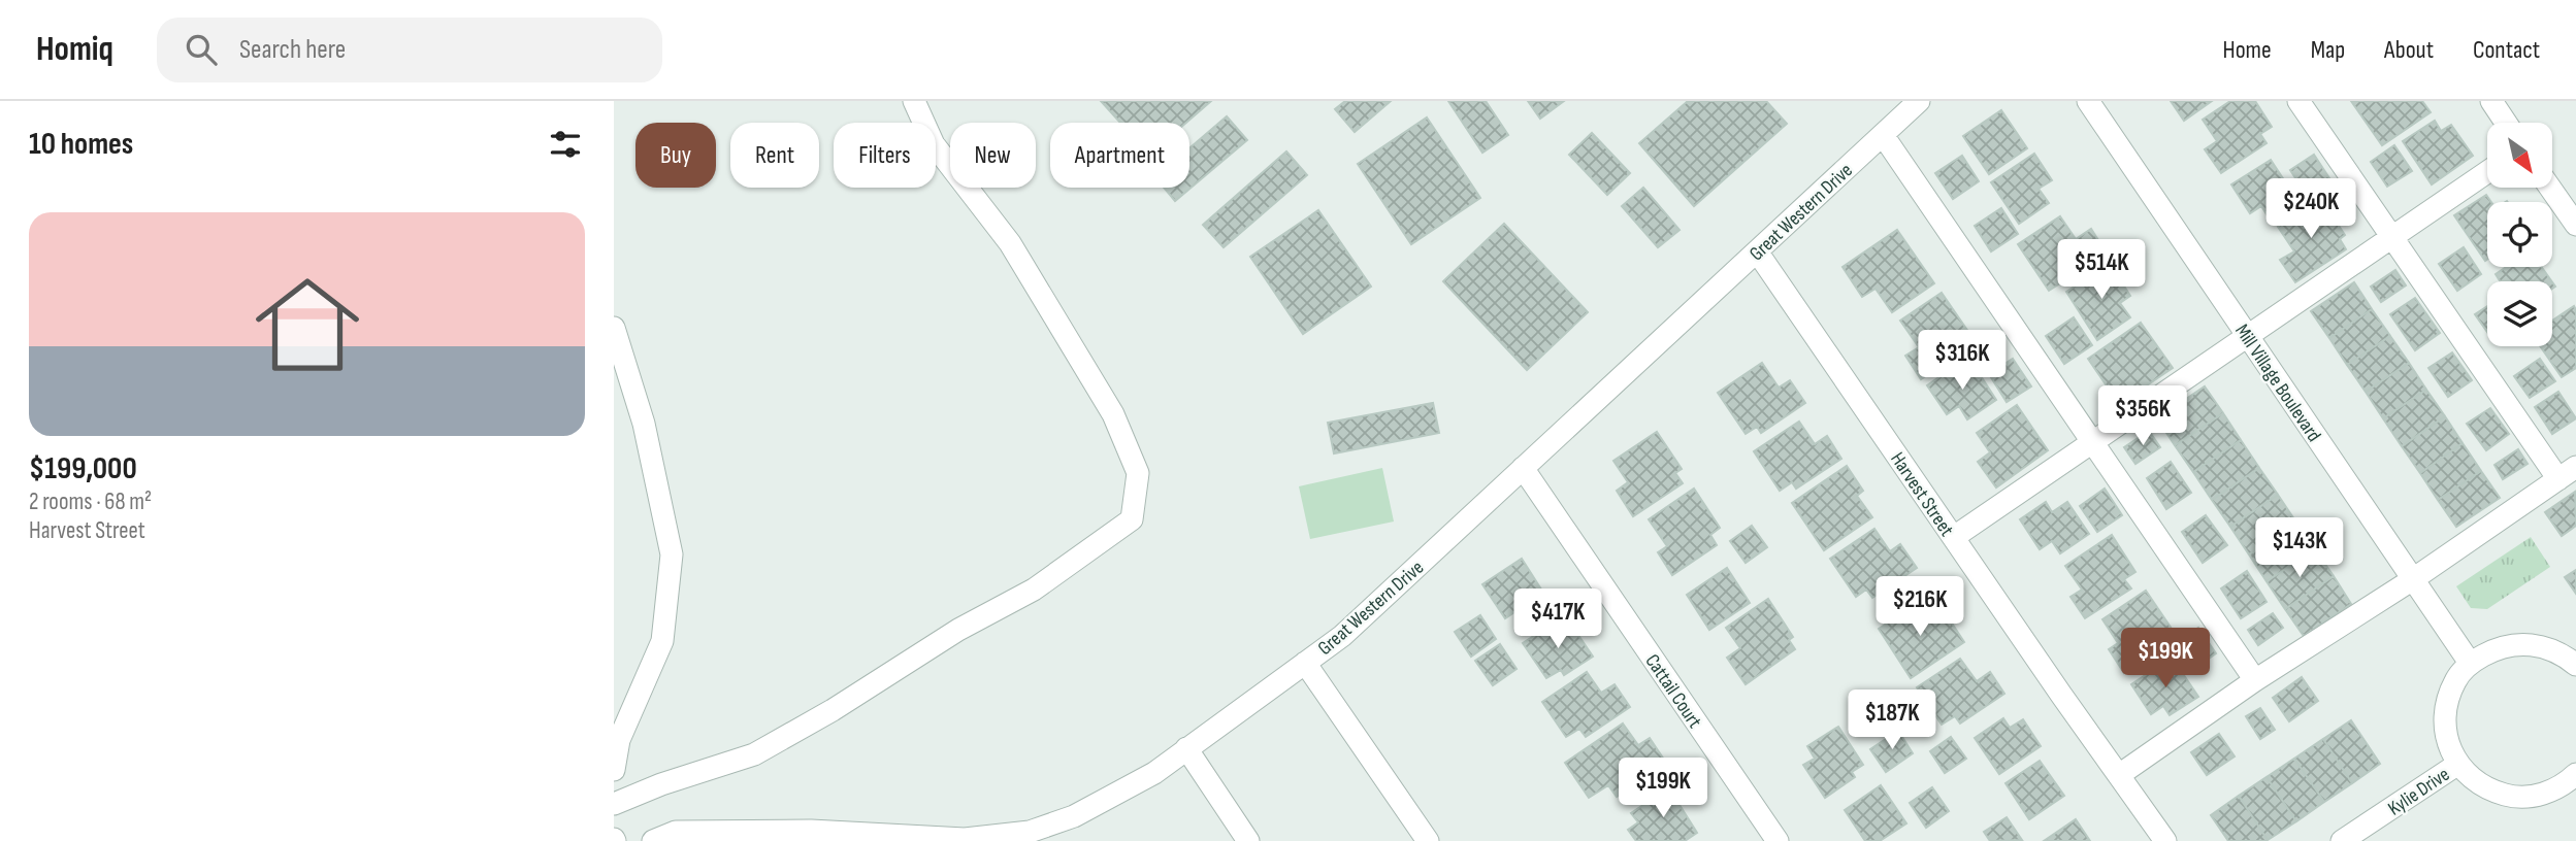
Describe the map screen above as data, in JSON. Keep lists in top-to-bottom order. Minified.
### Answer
{"streets":{"street":["Great Western Drive","Mill Village Boulevard","Harvest Street","Cattail Court","Kylie Drive"]},"crossings":[["Great Western Drive","Harvest Street"],["Great Western Drive","Cattail Court"]],"north":"bottom right","page":{"header":"Homiq","search":"Search here","nav":["Home","Map","About","Contact"],"heading":"10 homes","chip":["Buy","Rent","Filters","New","Apartment"],"price":["$240K","$514K","$316K","$356K","$143K","$216K","$417K","$199K","$187K","$199K"],"list":[{"name":"$199,000","note":"2 rooms · 68 m² · Harvest Street"}]}}
